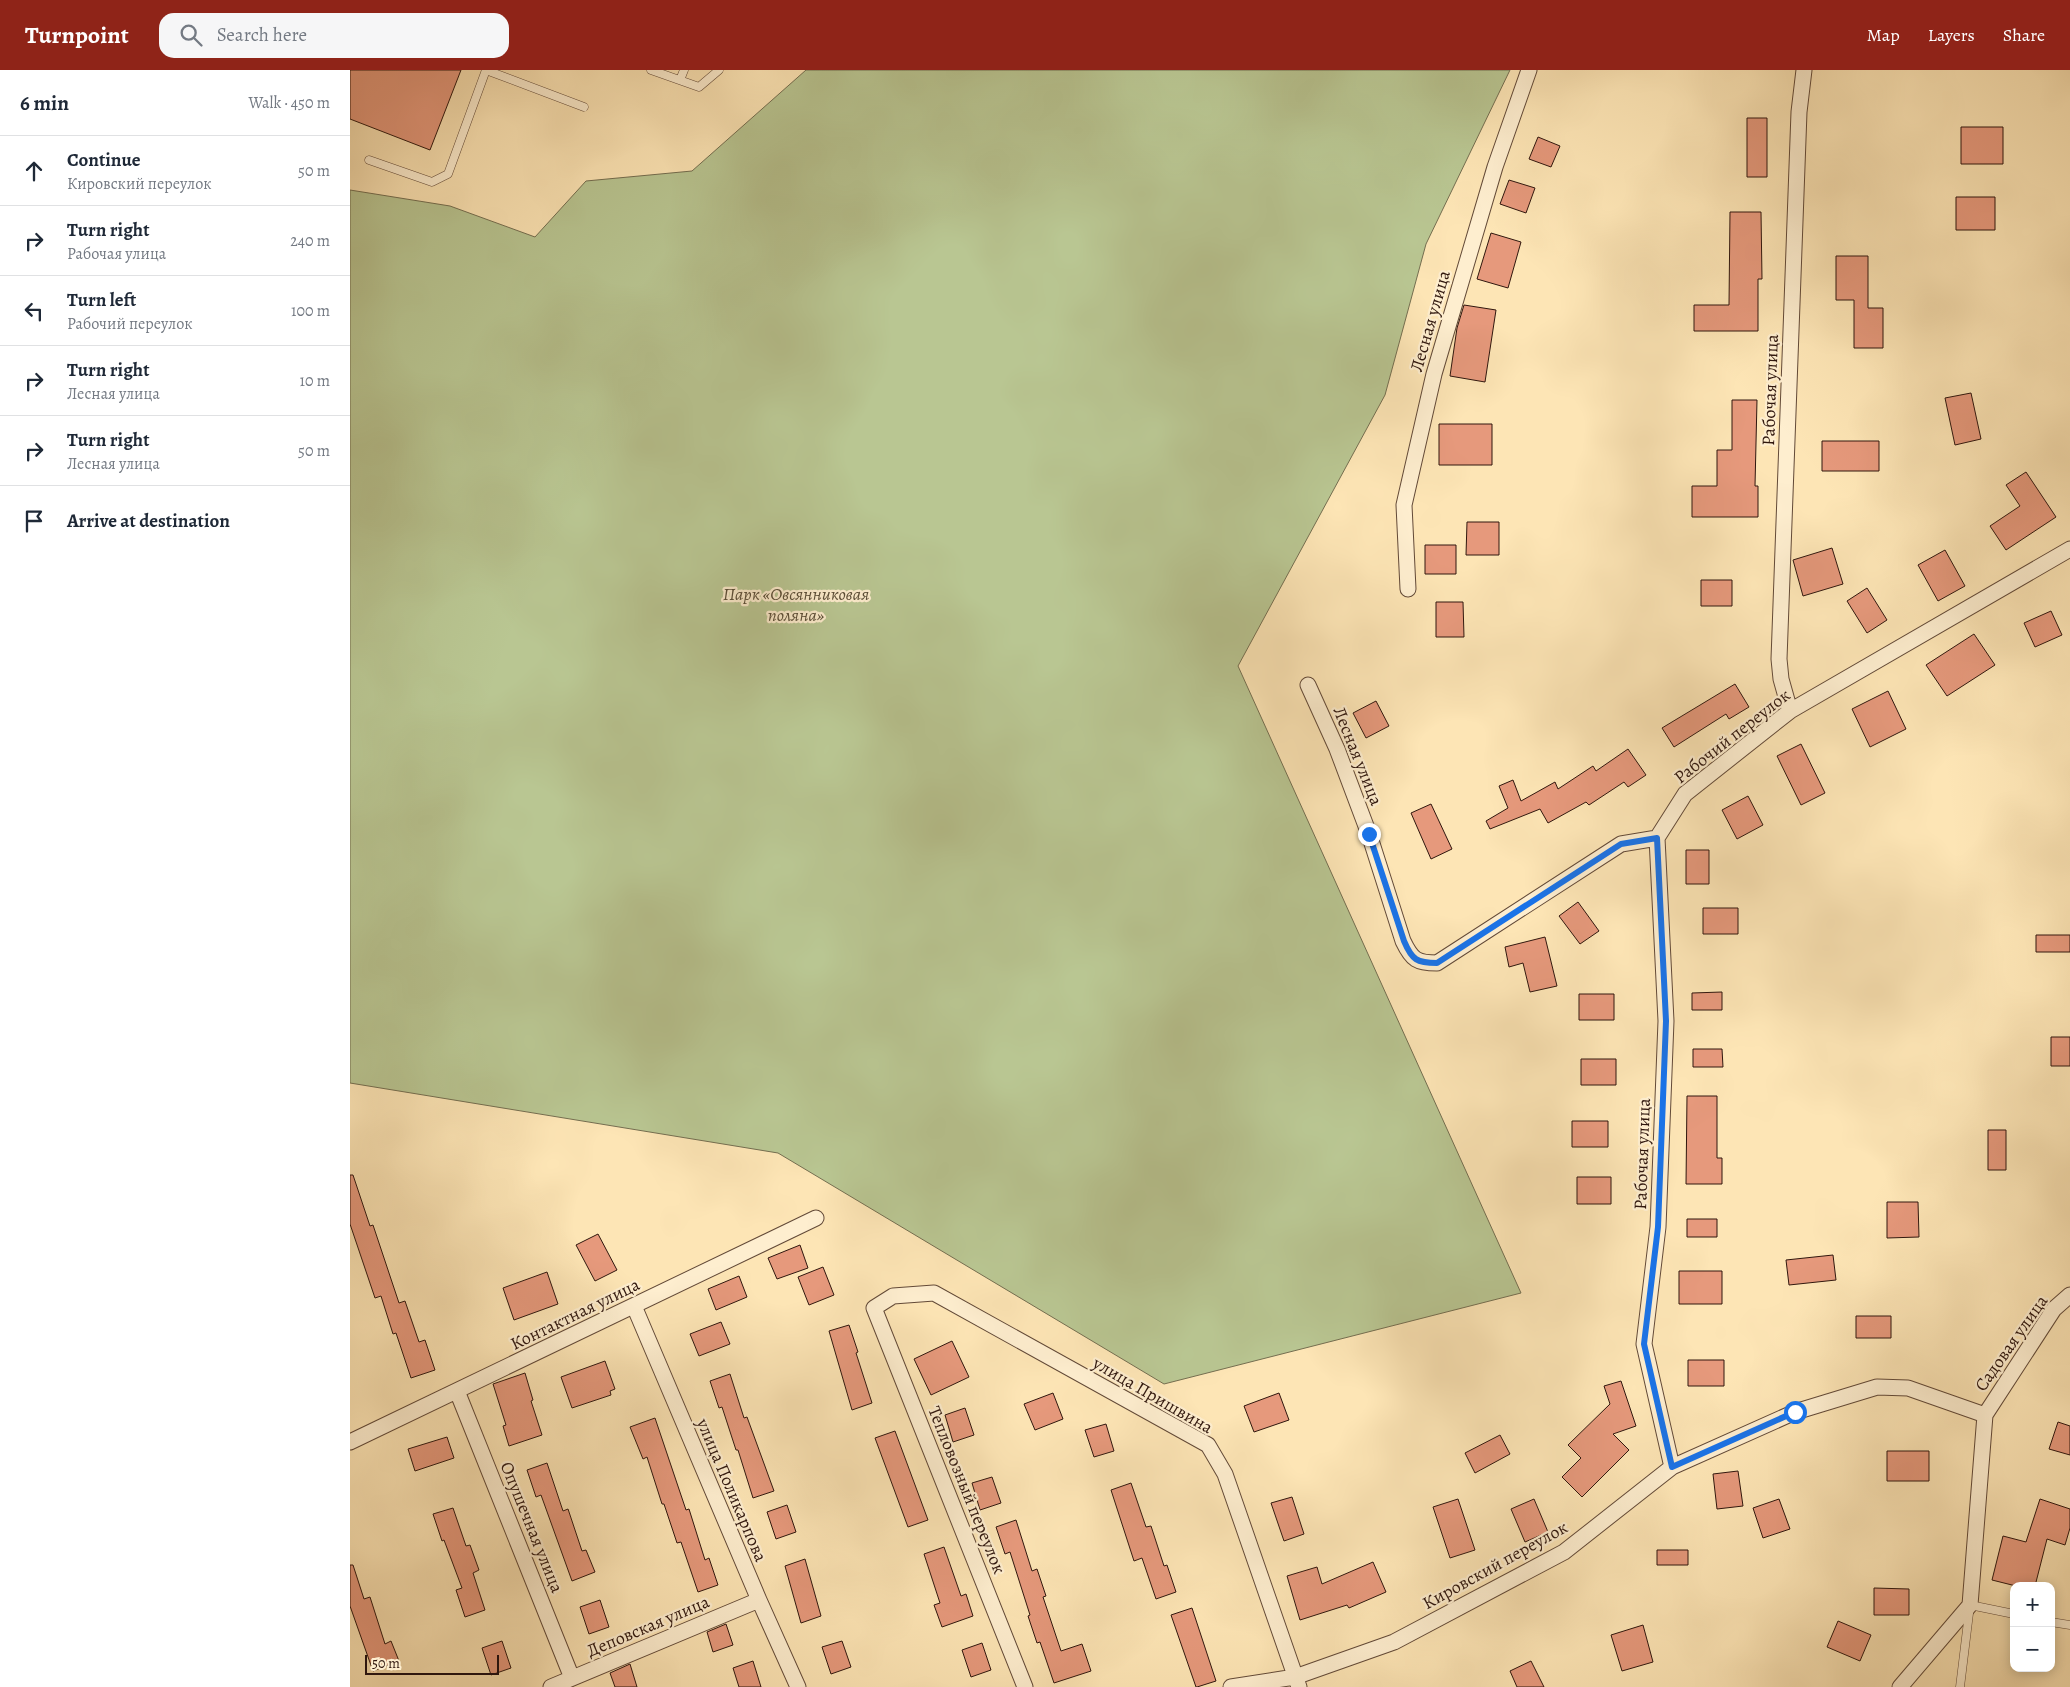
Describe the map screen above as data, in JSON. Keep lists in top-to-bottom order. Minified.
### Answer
{"streets":{"street":["Лесная улица","Рабочая улица","Рабочий переулок","Контактная улица","Садовая улица","улица Пришвина","улица Поликарпова","Тепловозный переулок","Опушечная улица","Кировский переулок","Деповская улица"]},"crossings":[["Лесная улица","Рабочая улица"],["Лесная улица","Рабочий переулок"],["Рабочая улица","Рабочий переулок"],["Рабочая улица","Кировский переулок"],["Контактная улица","улица Поликарпова"],["Контактная улица","Опушечная улица"],["Садовая улица","Кировский переулок"],["улица Пришвина","Тепловозный переулок"],["улица Пришвина","Кировский переулок"],["улица Поликарпова","Деповская улица"],["Опушечная улица","Деповская улица"]],"parks":["Парк «Овсянниковая поляна»"],"scale_bar":"50 m","page":{"header":"Turnpoint","search":"Search here","nav":["Map","Layers","Share"],"heading":["6 min","Walk · 450 m"],"list":[["Continue","Кировский переулок","50 m"],["Turn right","Рабочая улица","240 m"],["Turn left","Рабочий переулок","100 m"],["Turn right","Лесная улица","10 m"],["Turn right","Лесная улица","50 m"],"Arrive at destination"],"map_buttons":["+","−"],"scale":"50 m"}}
